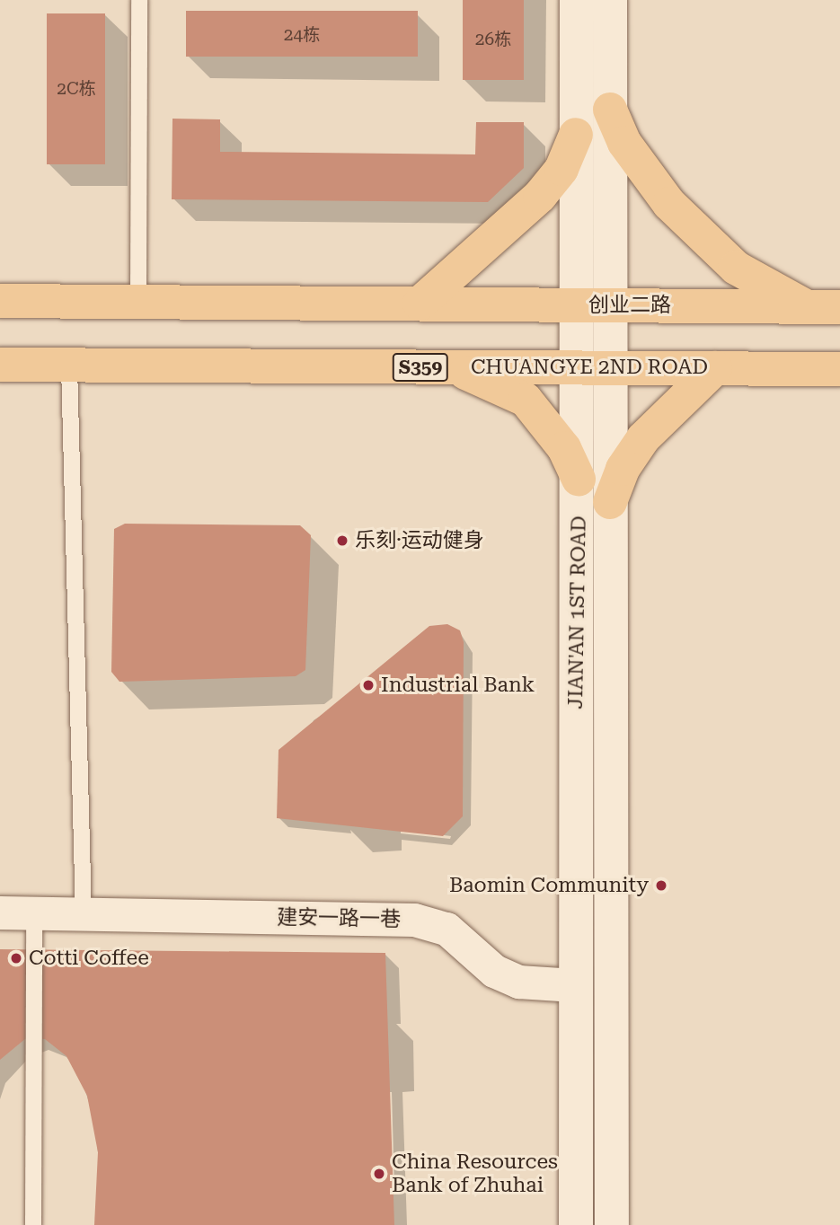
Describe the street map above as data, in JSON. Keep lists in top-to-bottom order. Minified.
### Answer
{"streets":{"main road":["创业二路","S359","CHUANGYE 2ND ROAD","JIAN'AN 1ST ROAD"],"street":["建安一路一巷"]},"crossings":[["创业二路","JIAN'AN 1ST ROAD"],["CHUANGYE 2ND ROAD","JIAN'AN 1ST ROAD"],["JIAN'AN 1ST ROAD","建安一路一巷"]],"places":["乐刻·运动健身","Industrial Bank","Baomin Community","Cotti Coffee","China Resources Bank of Zhuhai"],"house_numbers":["24栋","26栋","2C栋"]}
